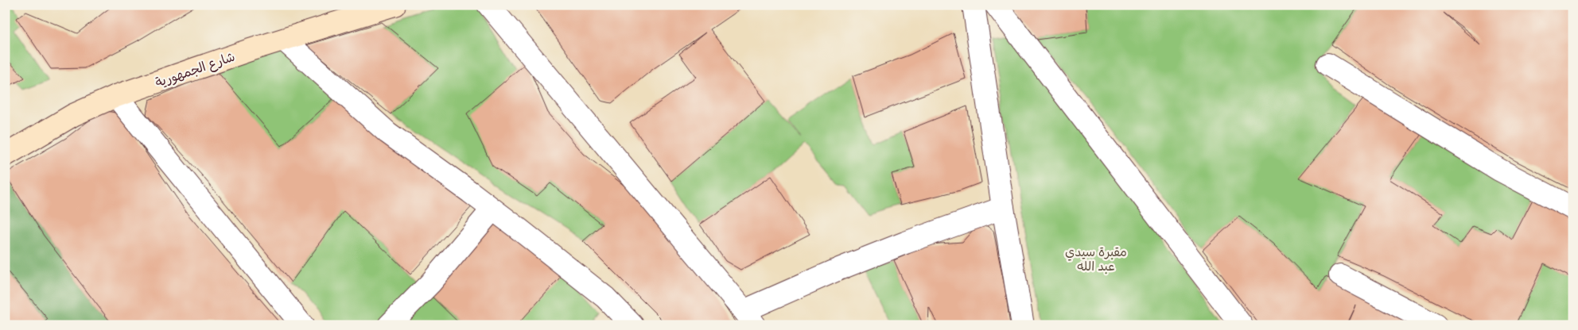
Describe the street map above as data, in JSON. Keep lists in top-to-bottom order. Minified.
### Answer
{"streets":{"main road":["شارع الجمهورية"]},"parks":["مقبرة سيدي عبد الله"]}
